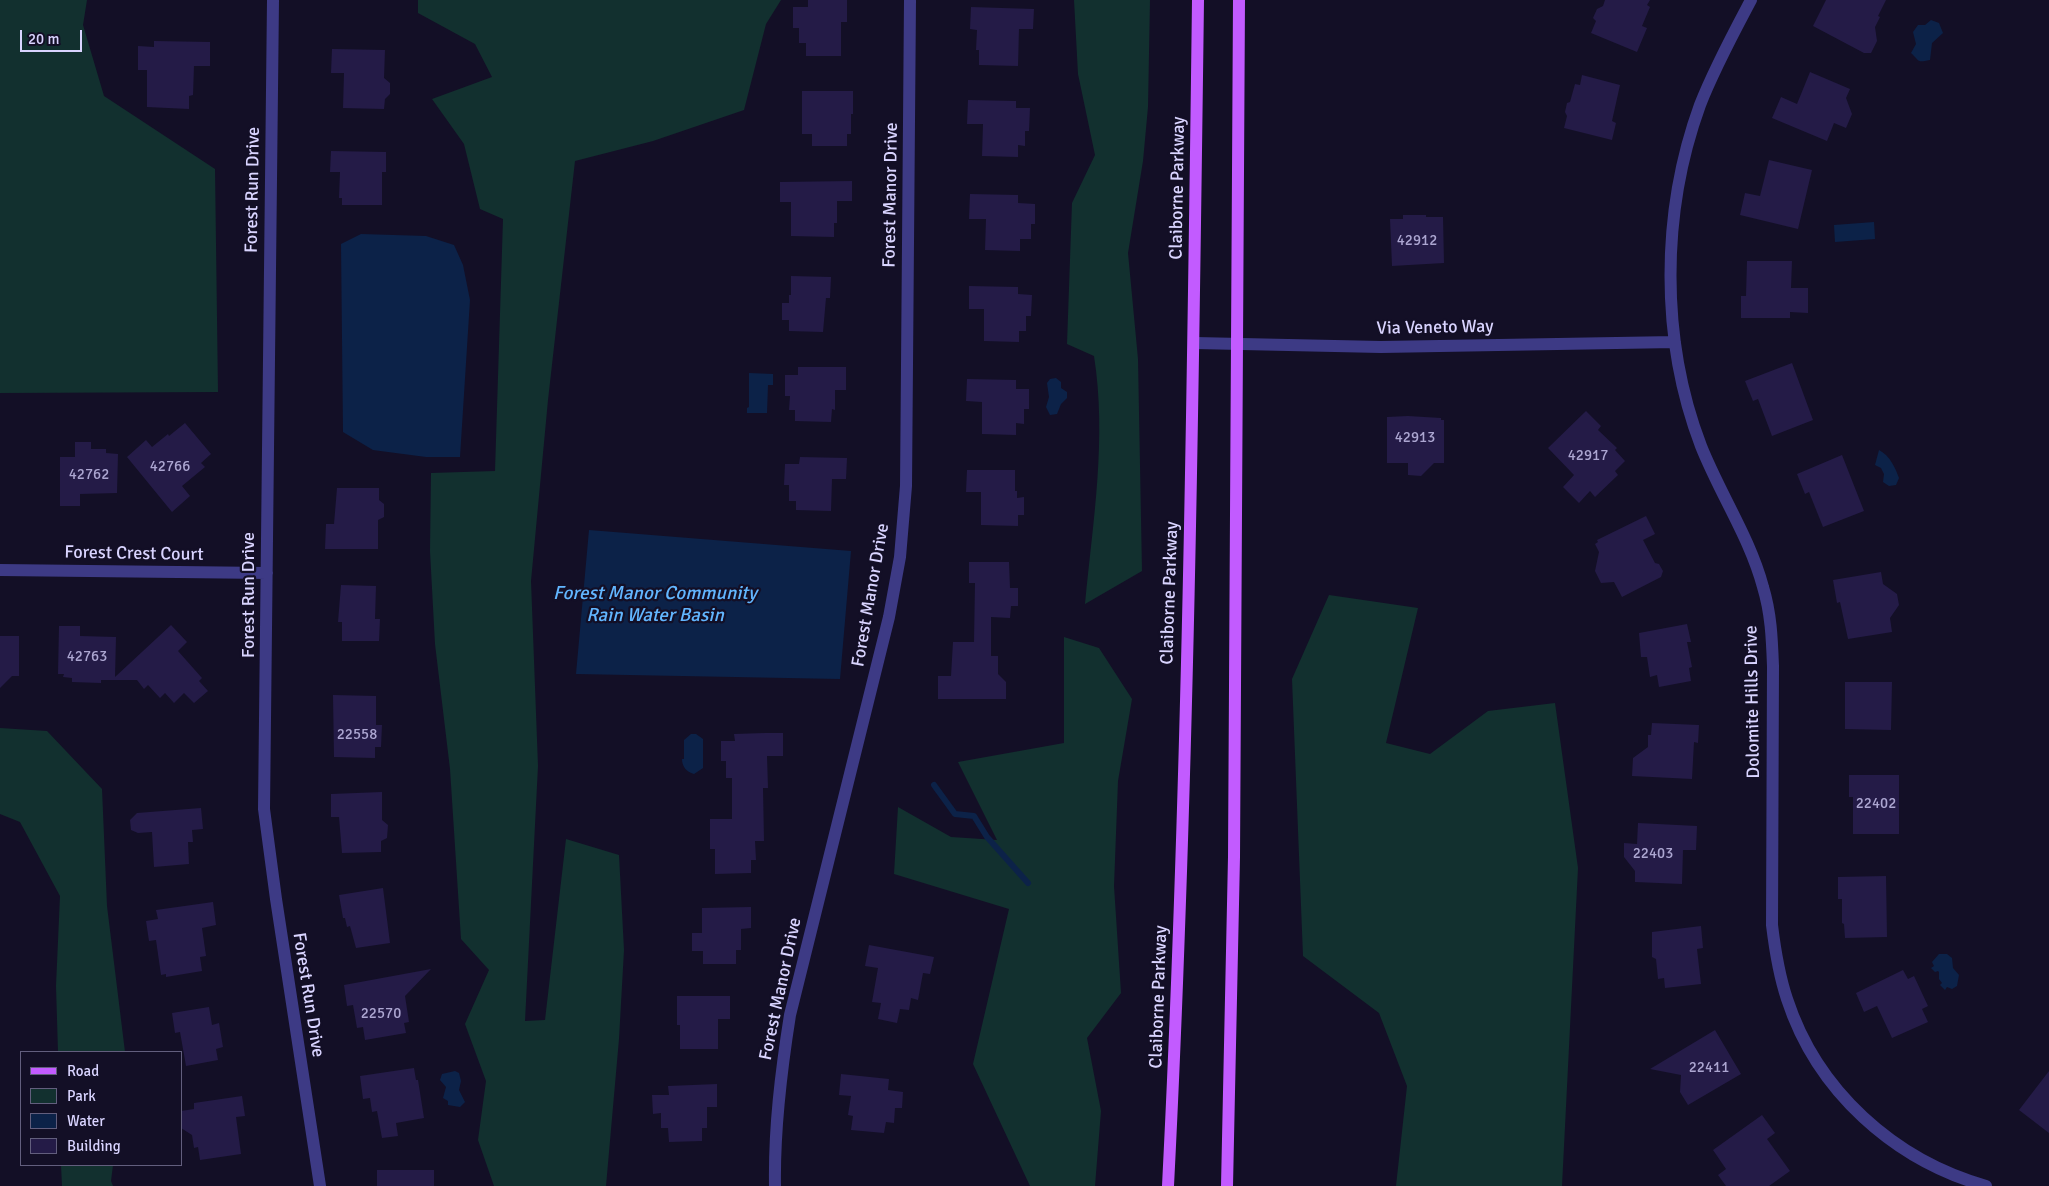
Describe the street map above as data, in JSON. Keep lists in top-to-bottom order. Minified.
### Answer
{"streets":{"main road":["Claiborne Parkway"],"street":["Forest Run Drive","Forest Manor Drive","Via Veneto Way","Forest Crest Court","Dolomite Hills Drive"]},"crossings":[["Claiborne Parkway","Via Veneto Way"],["Forest Run Drive","Forest Crest Court"],["Via Veneto Way","Dolomite Hills Drive"]],"water":["Forest Manor Community Rain Water Basin"],"house_numbers":["42912","42913","42917","42766","42762","42763","22558","22402","22403","22570","22411"],"legend":["Road","Park","Water","Building"],"scale_bar":"20 m"}
